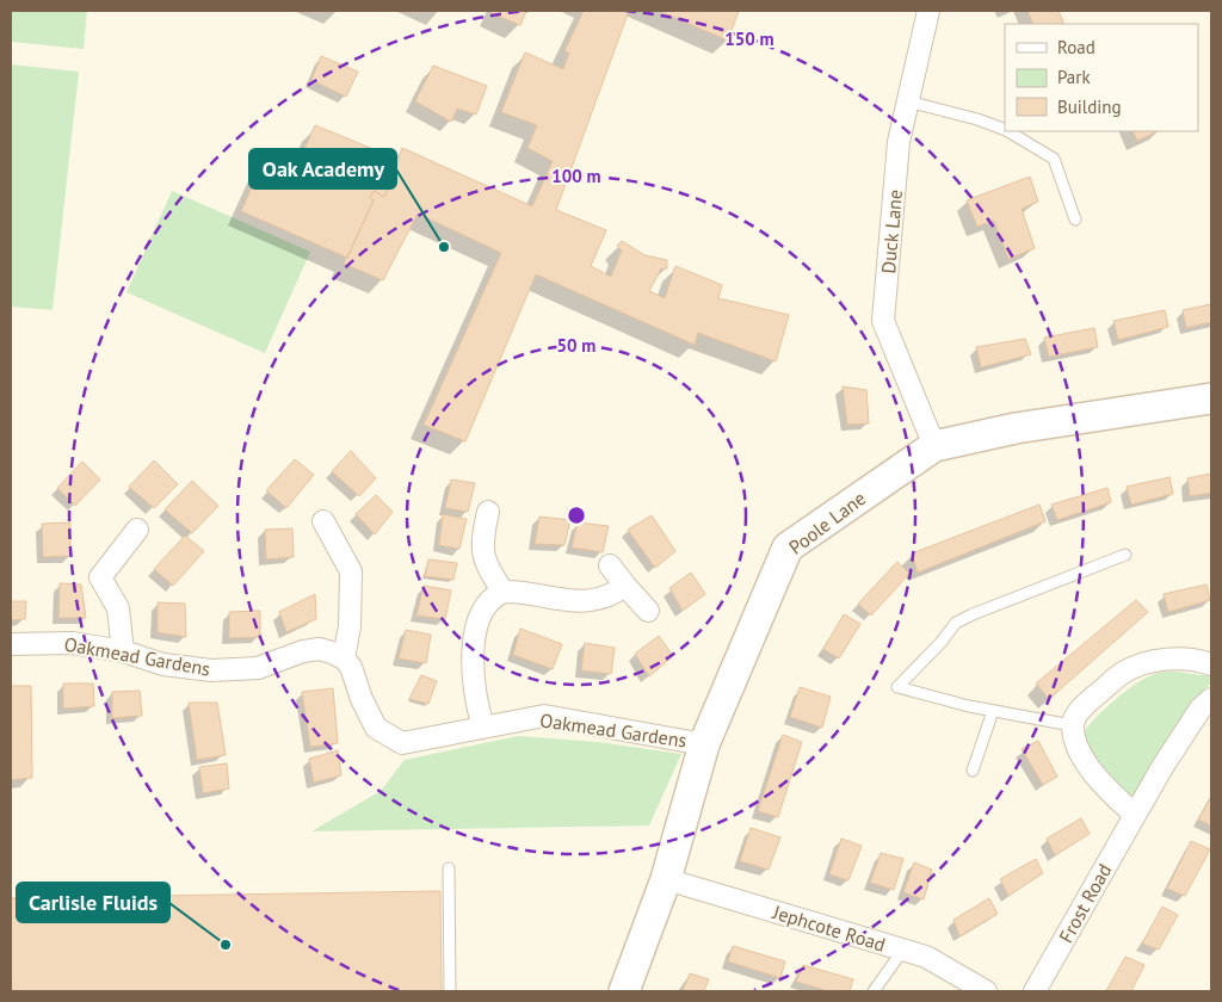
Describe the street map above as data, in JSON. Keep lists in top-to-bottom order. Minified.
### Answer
{"streets":{"street":["Duck Lane","Poole Lane","Oakmead Gardens","Frost Road","Jephcote Road"]},"crossings":[["Duck Lane","Poole Lane"],["Poole Lane","Oakmead Gardens"],["Poole Lane","Jephcote Road"]],"places":["Oak Academy","Carlisle Fluids"],"legend":["Road","Park","Building"],"rings":["150 m","100 m","50 m"]}
